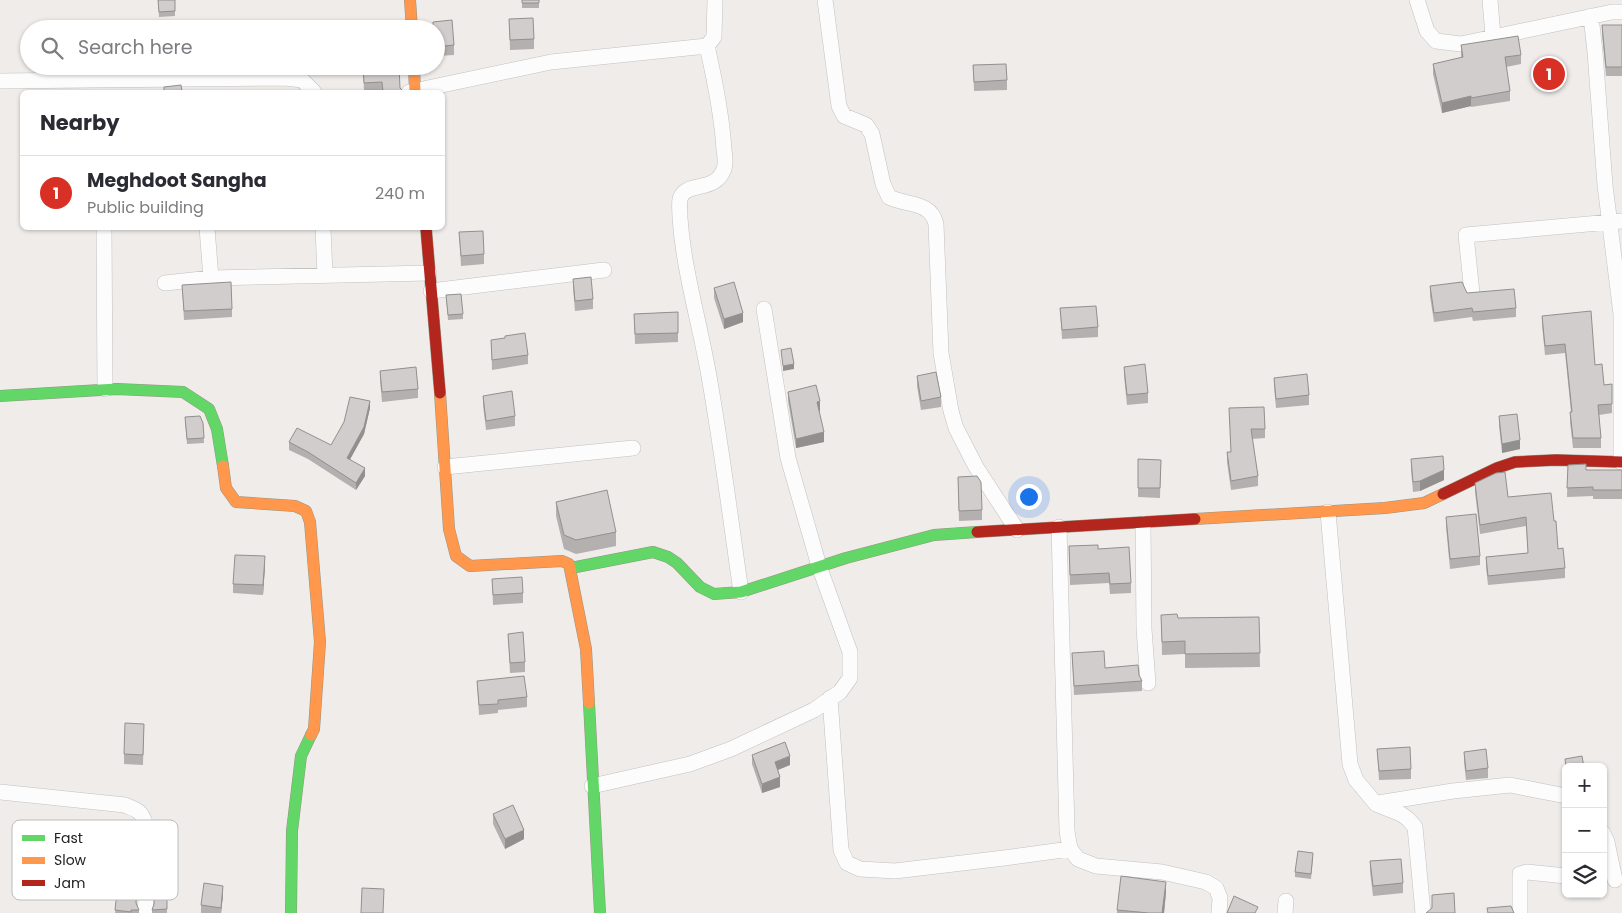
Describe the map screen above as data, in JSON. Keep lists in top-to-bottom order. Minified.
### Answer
{"legend":["Fast","Slow","Jam"],"page":{"search":"Search here","pins":"1","heading":"Nearby","list":[{"mark":"1","name":"Meghdoot Sangha","note":"Public building","value":"240 m"}],"map_buttons":["+","−"]}}
